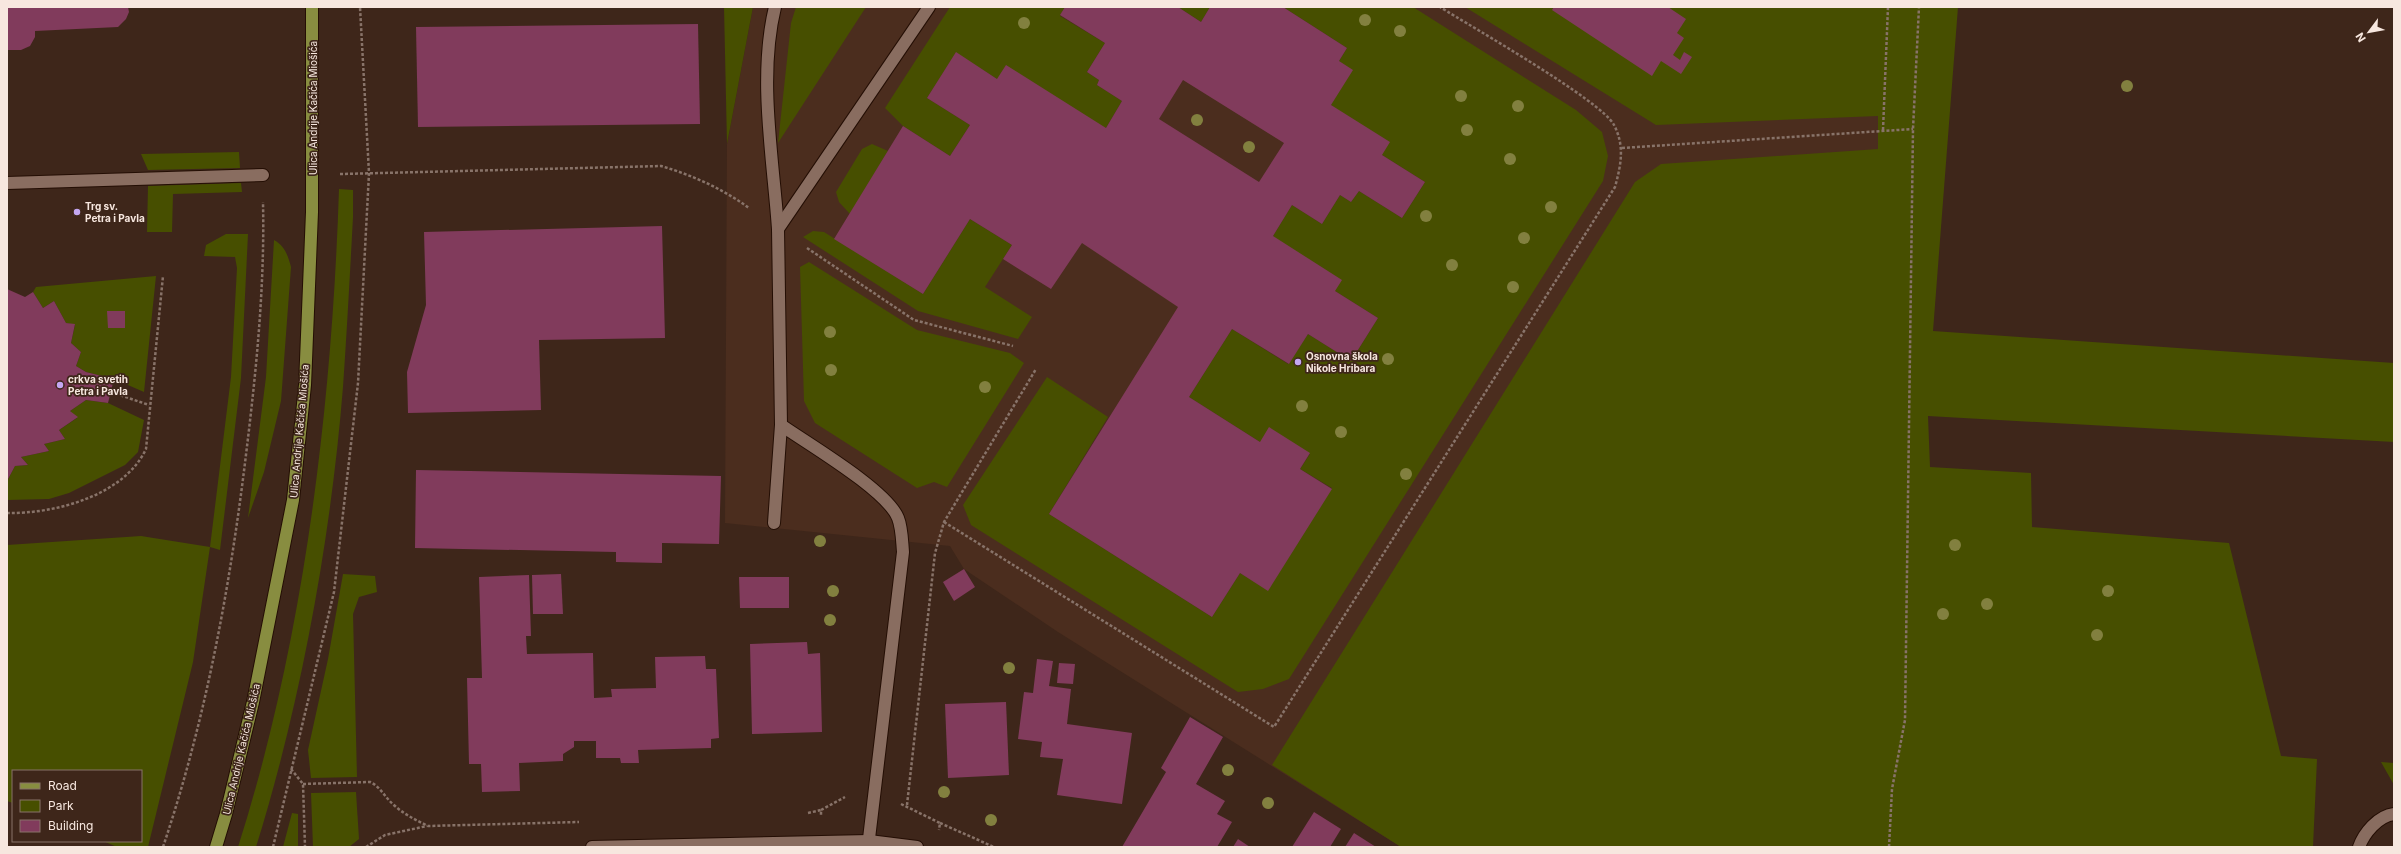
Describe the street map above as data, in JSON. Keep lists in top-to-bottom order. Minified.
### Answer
{"streets":{"main road":["Ulica Andrije Kačića Miošića"]},"places":["Trg sv. Petra i Pavla","Osnovna škola Nikole Hribara","crkva svetih Petra i Pavla"],"legend":["Road","Park","Building"],"north":"bottom left"}
